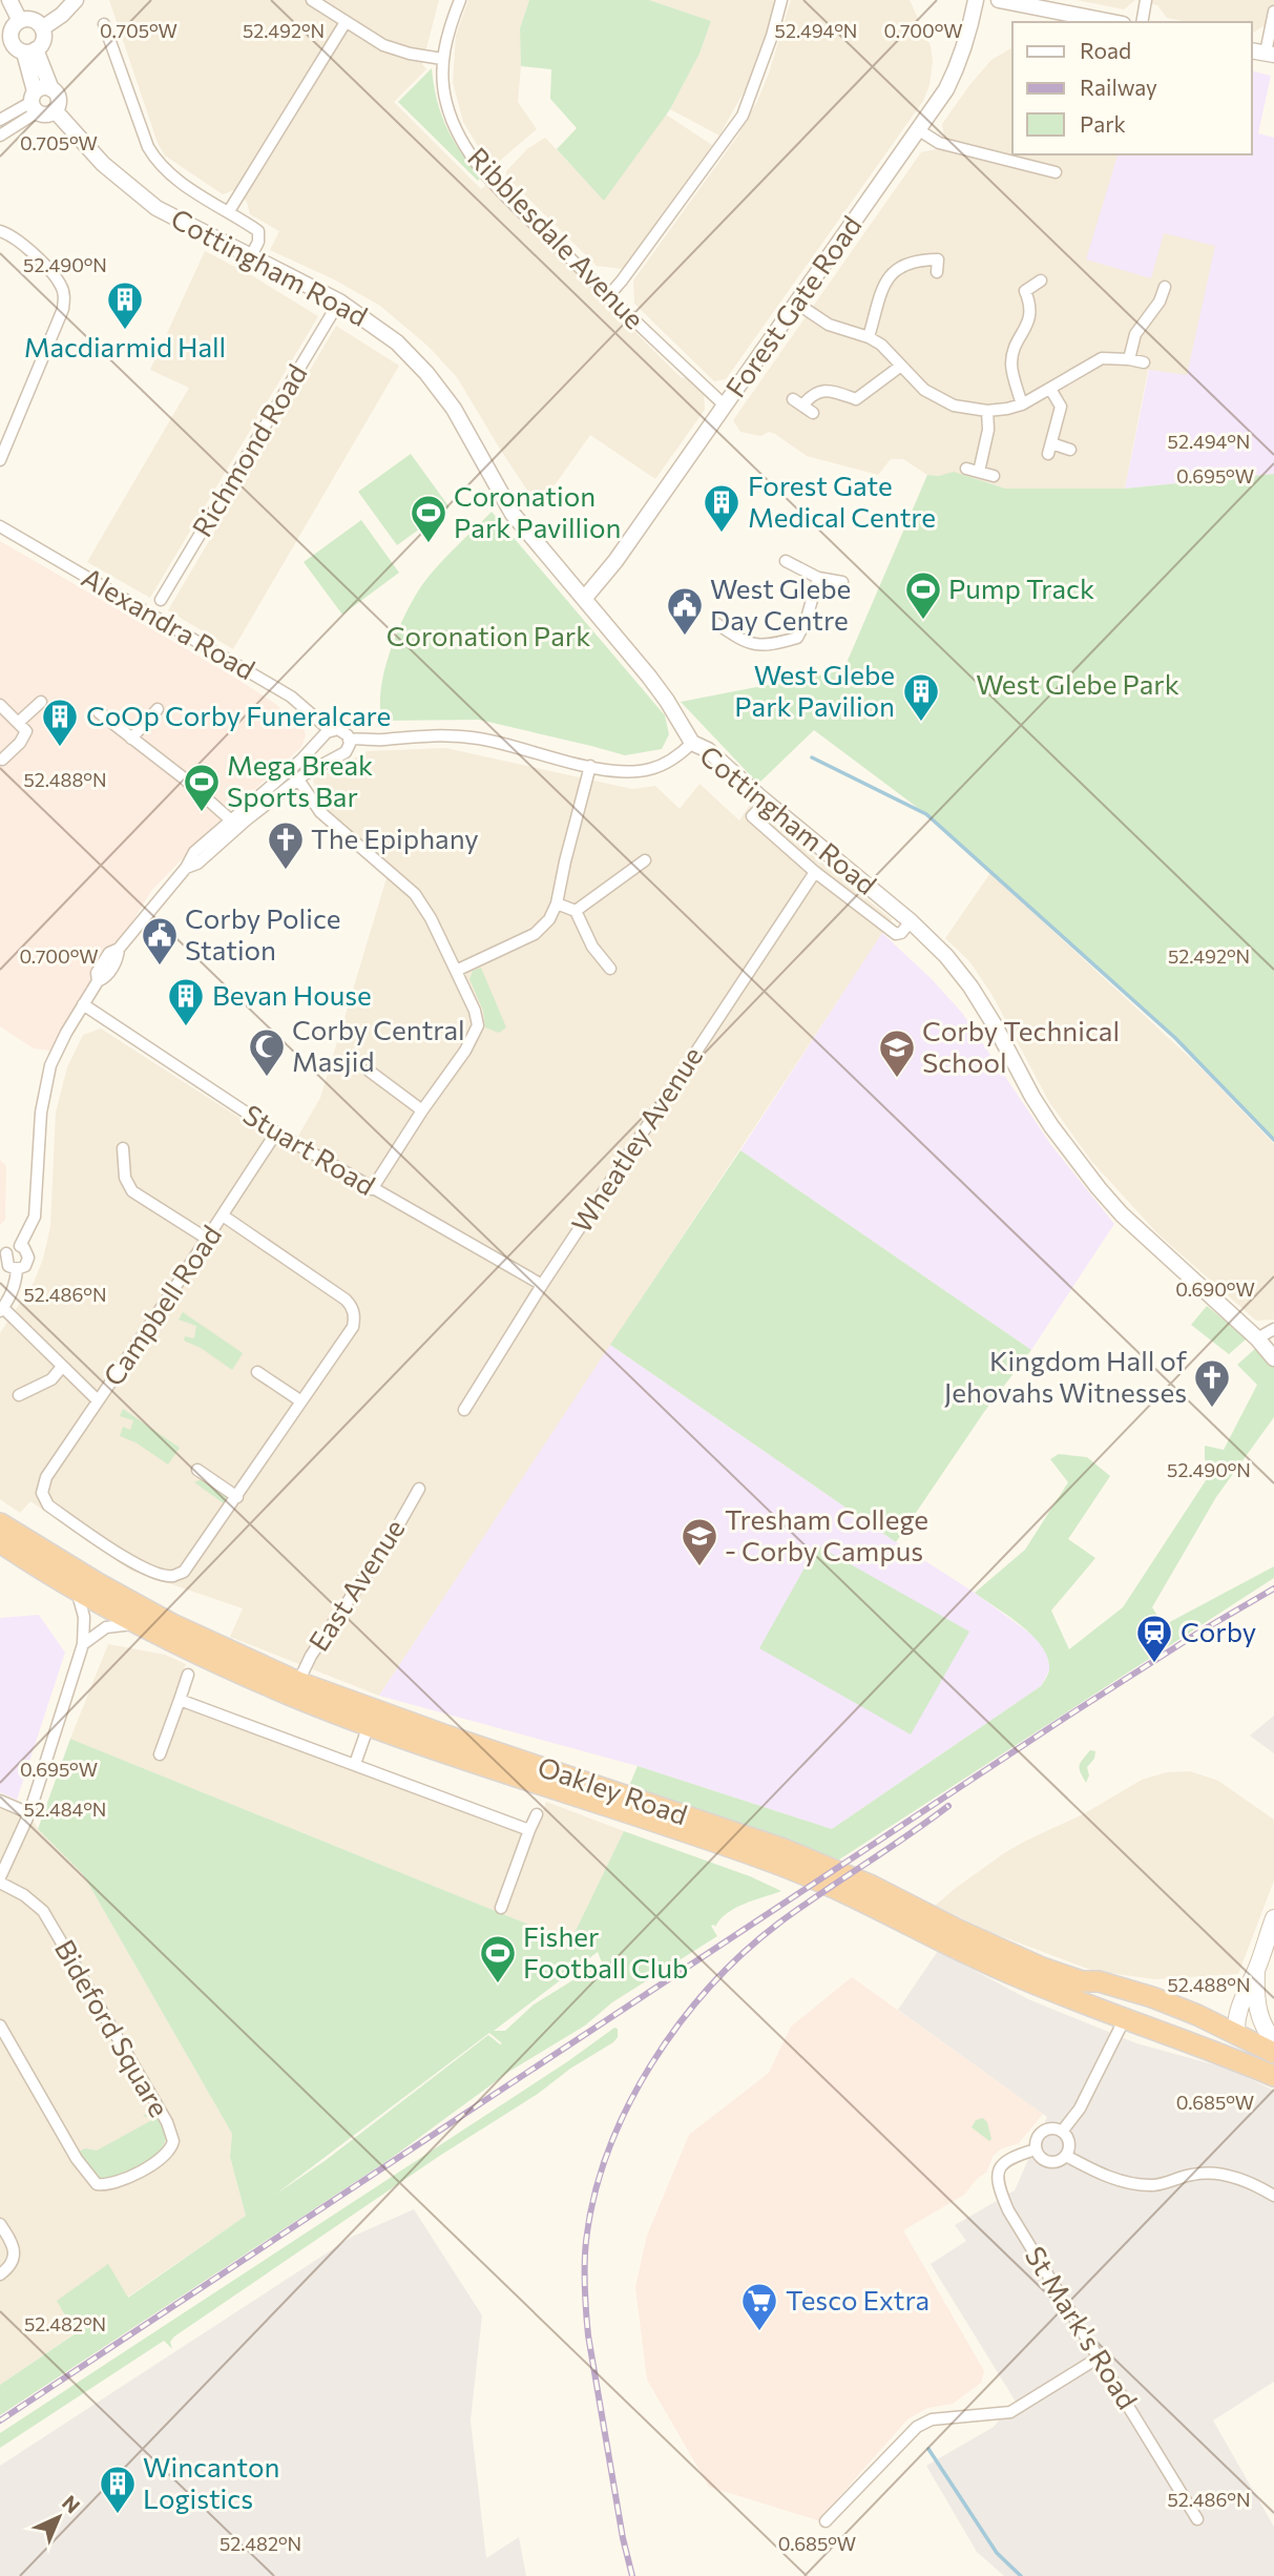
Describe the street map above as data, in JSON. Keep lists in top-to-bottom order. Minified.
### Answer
{"streets":{"highway":["Oakley Road"],"street":["Ribblesdale Avenue","Cottingham Road","Forest Gate Road","Richmond Road","Alexandra Road","Wheatley Avenue","Stuart Road","Campbell Road","East Avenue","Bideford Square","St Mark's Road"]},"crossings":[["Ribblesdale Avenue","Forest Gate Road"],["Cottingham Road","Forest Gate Road"],["Cottingham Road","Richmond Road"],["Wheatley Avenue","Stuart Road"],["Stuart Road","Campbell Road"],["East Avenue","Oakley Road"]],"parks":["Coronation Park","West Glebe Park"],"places":{"building":["Macdiarmid Hall","Forest Gate Medical Centre","West Glebe Park Pavilion","CoOp Corby Funeralcare","Bevan House","Wincanton Logistics"],"sports":["Coronation Park Pavillion","Pump Track","Mega Break Sports Bar","Fisher Football Club"],"public building":["West Glebe Day Centre","Corby Police Station"],"church":["The Epiphany","Kingdom Hall of Jehovahs Witnesses"],"mosque":["Corby Central Masjid"],"school or university":["Corby Technical School","Tresham College - Corby Campus"],"station":["Corby"],"supermarket":["Tesco Extra"]},"legend":["Road","Railway","Park"],"north":"top right","coordinates":["52.492°N","52.494°N","0.705°W","0.700°W","52.490°N","0.695°W","52.488°N","0.690°W","52.486°N","52.484°N","0.685°W","52.482°N"]}
